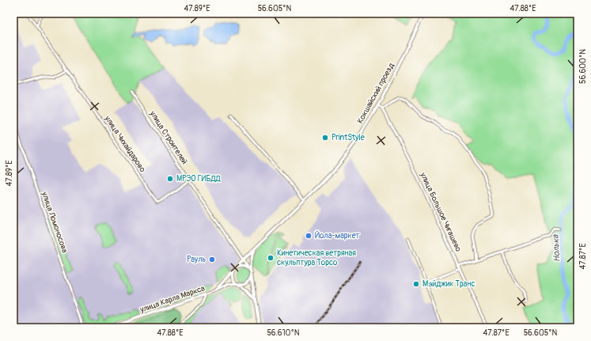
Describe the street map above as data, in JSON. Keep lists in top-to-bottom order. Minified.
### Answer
{"streets":{"main road":["Кокшайский проезд","улица Карла Маркса"],"street":["улица Строителей","улица Чихайдарово","улица Большое Чигашево","улица Ломоносова"]},"crossings":[["Кокшайский проезд","улица Строителей"],["Кокшайский проезд","улица Большое Чигашево"],["Кокшайский проезд","улица Карла Маркса"],["улица Строителей","улица Чихайдарово"],["улица Строителей","улица Карла Маркса"]],"water":["Нолька"],"places":["PrintStyle","МРЭО ГИБДД","Йола-маркет","Кинетическая ветряная скульптура Торсо","Рауль","Мэйджик Транс"],"coordinates":["47.89°E","56.605°N","47.88°E","56.600°N","47.87°E","56.610°N"]}
